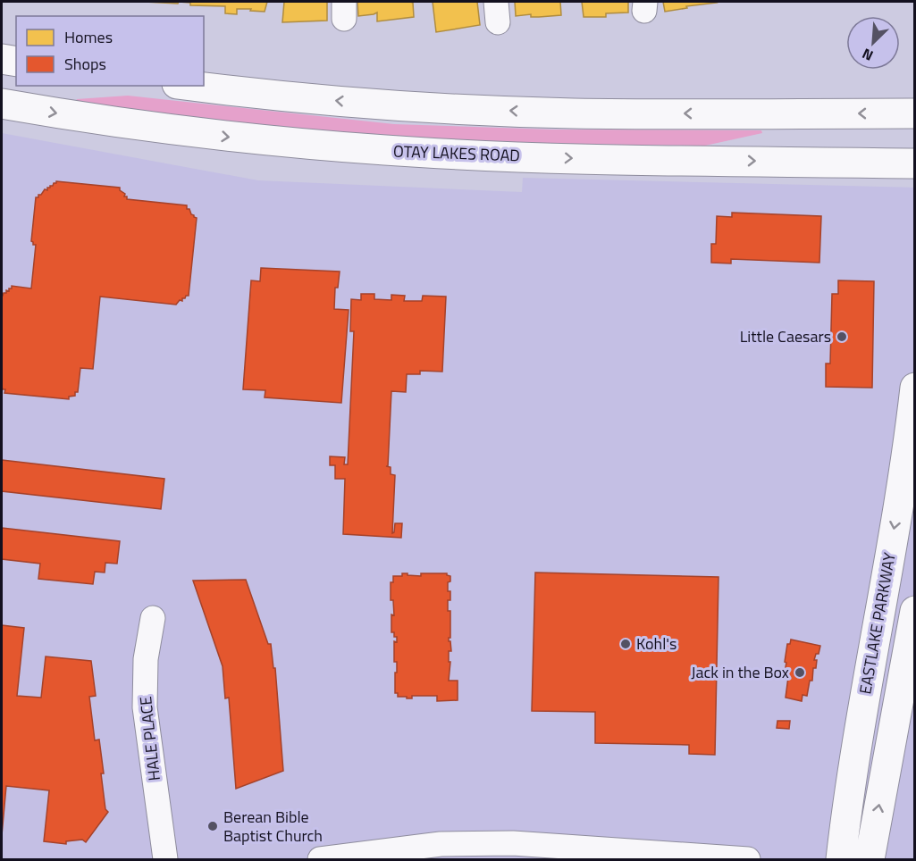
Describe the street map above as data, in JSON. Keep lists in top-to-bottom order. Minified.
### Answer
{"streets":{"main road":["OTAY LAKES ROAD","EASTLAKE PARKWAY"],"street":["HALE PLACE"]},"places":["Little Caesars","Kohl's","Jack in the Box","Berean Bible Baptist Church"],"legend":["Homes","Shops"],"north":"bottom left"}
